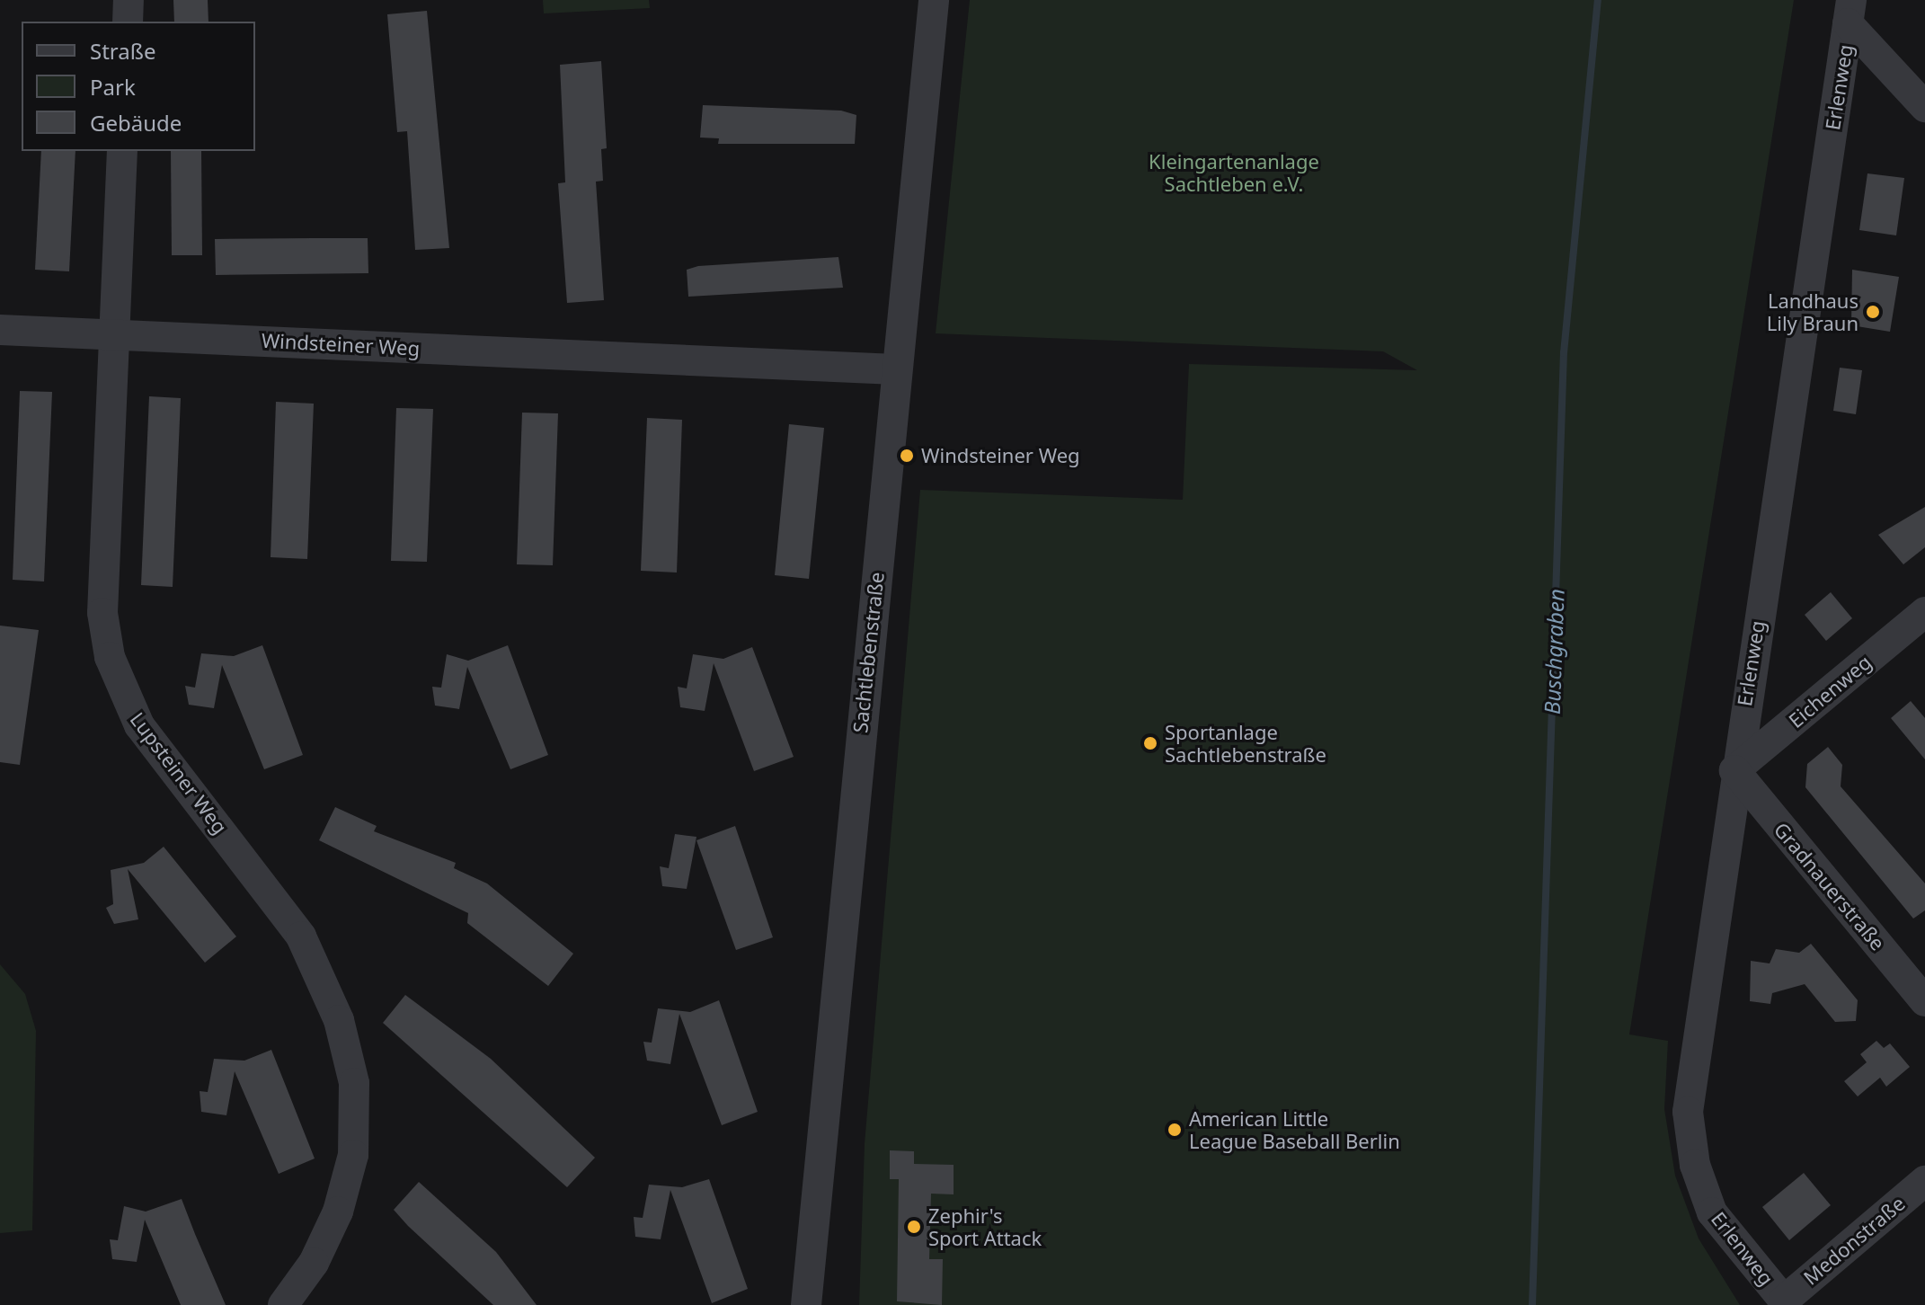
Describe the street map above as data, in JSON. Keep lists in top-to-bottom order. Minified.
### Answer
{"streets":{"street":["Erlenweg","Windsteiner Weg","Sachtlebenstraße","Eichenweg","Lupsteiner Weg","Gradnauerstraße","Medonstraße"]},"crossings":[["Erlenweg","Eichenweg"],["Erlenweg","Gradnauerstraße"],["Erlenweg","Medonstraße"],["Windsteiner Weg","Sachtlebenstraße"],["Windsteiner Weg","Lupsteiner Weg"],["Eichenweg","Gradnauerstraße"]],"water":["Buschgraben"],"parks":["Kleingartenanlage Sachtleben e.V."],"places":["Landhaus Lily Braun","Windsteiner Weg","Sportanlage Sachtlebenstraße","American Little League Baseball Berlin","Zephir's Sport Attack"],"legend":["Straße","Park","Gebäude"]}
